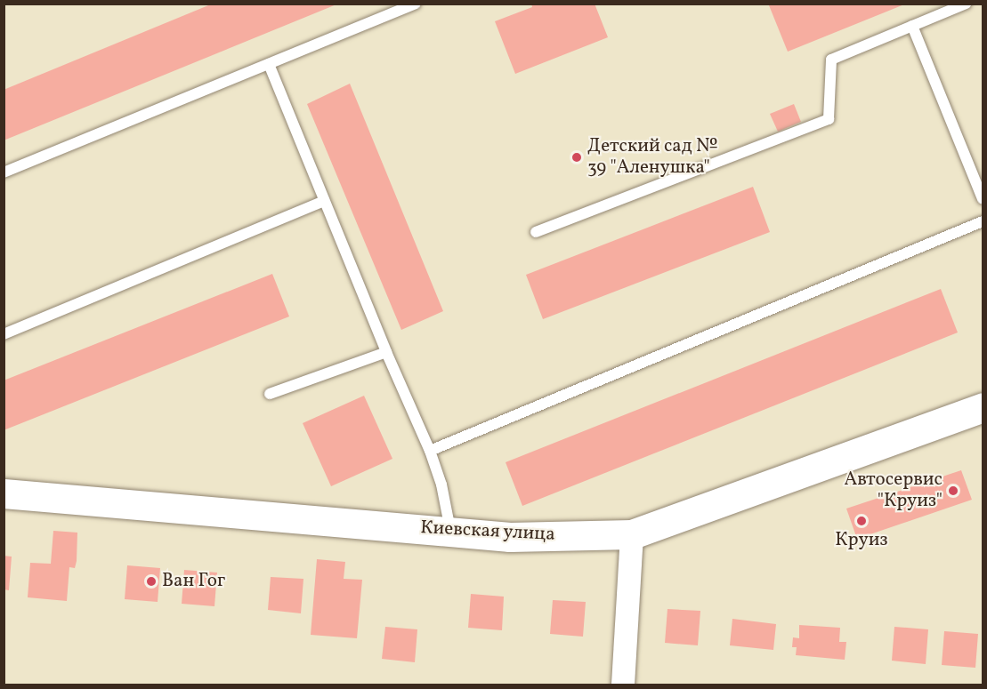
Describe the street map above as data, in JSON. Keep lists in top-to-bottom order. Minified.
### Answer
{"streets":{"main road":["Киевская улица"]},"places":["Детский сад № 39 \"Аленушка\"","Автосервис \"Круиз\"","Круиз","Ван Гог"]}
